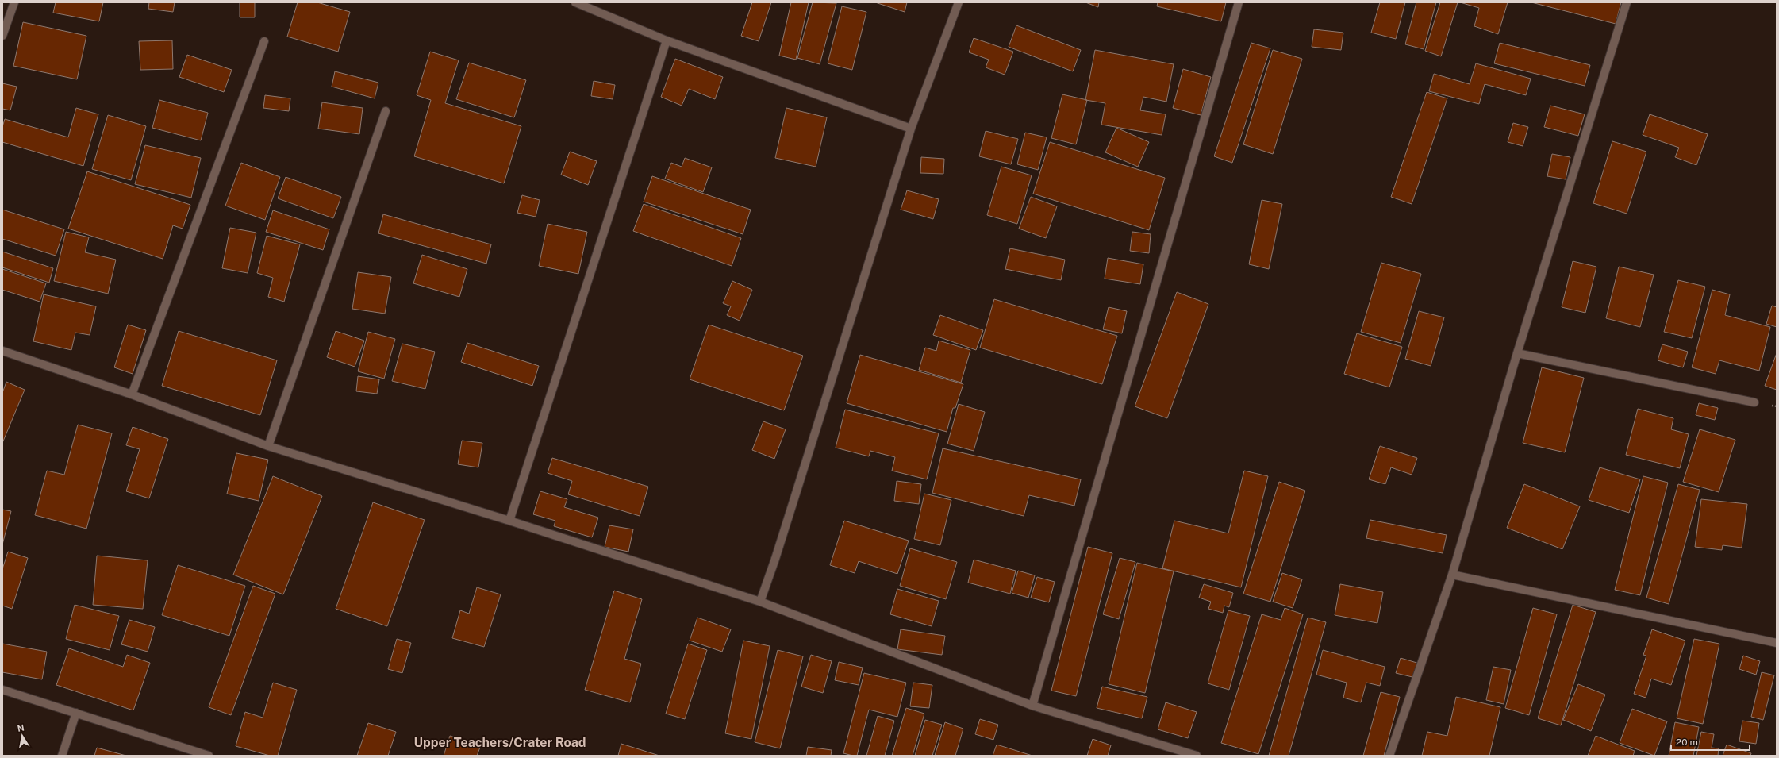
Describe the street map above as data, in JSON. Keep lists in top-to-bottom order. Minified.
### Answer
{"districts":["Upper Teachers/Crater Road"],"scale_bar":"20 m","north":"top"}
